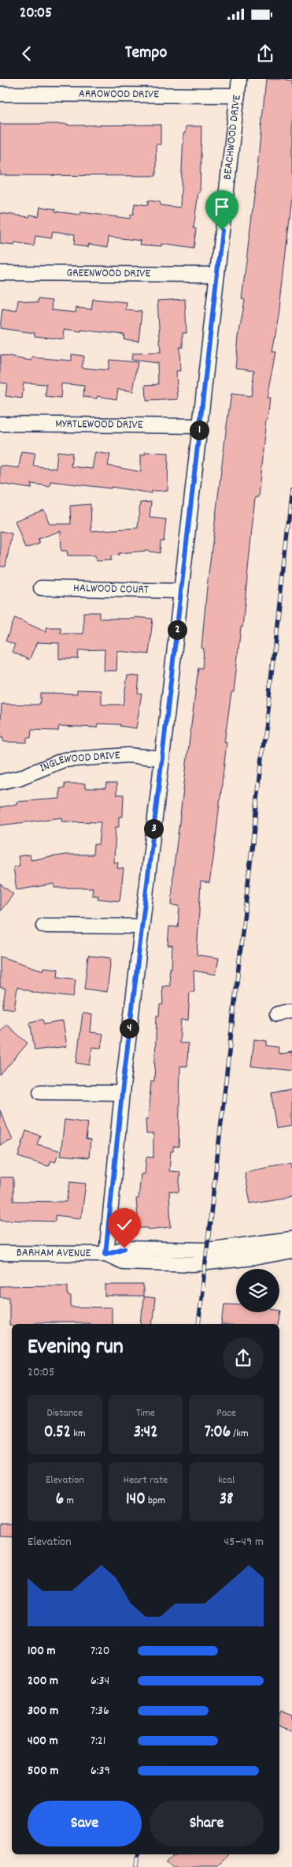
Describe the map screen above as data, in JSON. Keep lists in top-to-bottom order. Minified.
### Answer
{"streets":{"street":["ARROWOOD DRIVE","BEACHWOOD DRIVE","GREENWOOD DRIVE","MYRTLEWOOD DRIVE","HALWOOD COURT","INGLEWOOD DRIVE","BARHAM AVENUE"]},"crossings":[["ARROWOOD DRIVE","BEACHWOOD DRIVE"],["BEACHWOOD DRIVE","GREENWOOD DRIVE"],["BEACHWOOD DRIVE","MYRTLEWOOD DRIVE"],["BEACHWOOD DRIVE","HALWOOD COURT"],["BEACHWOOD DRIVE","INGLEWOOD DRIVE"],["BEACHWOOD DRIVE","BARHAM AVENUE"]],"page":{"status":"20:05","header":"Tempo","pins":["1","2","3","4"],"heading":["Evening run","20:05"],"stats":[["Distance","0.52 km"],["Time","3:42"],["Pace","7:06 /km"],["Elevation","6 m"],["Heart rate","140 bpm"],["kcal","38"]],"chart":["Elevation","45–49 m"],"list":[{"name":"100 m","note":"7:20"},{"name":"200 m","note":"6:34"},{"name":"300 m","note":"7:36"},{"name":"400 m","note":"7:21"},{"name":"500 m","note":"6:39"}],"buttons":["Save","Share"]}}
